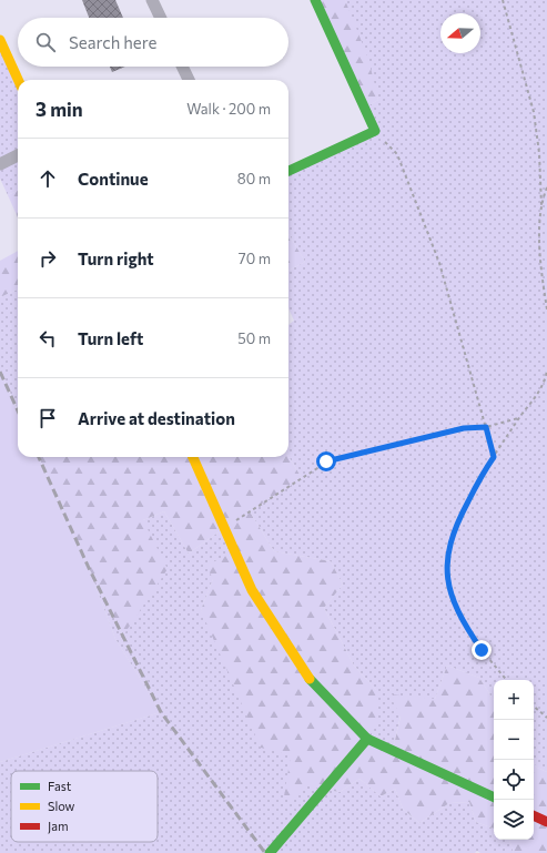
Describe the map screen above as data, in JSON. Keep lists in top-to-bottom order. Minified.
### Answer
{"legend":["Fast","Slow","Jam"],"north":"left","page":{"search":"Search here","heading":["3 min","Walk · 200 m"],"list":[["Continue","80 m"],["Turn right","70 m"],["Turn left","50 m"],"Arrive at destination"],"map_buttons":["+","−"]}}
